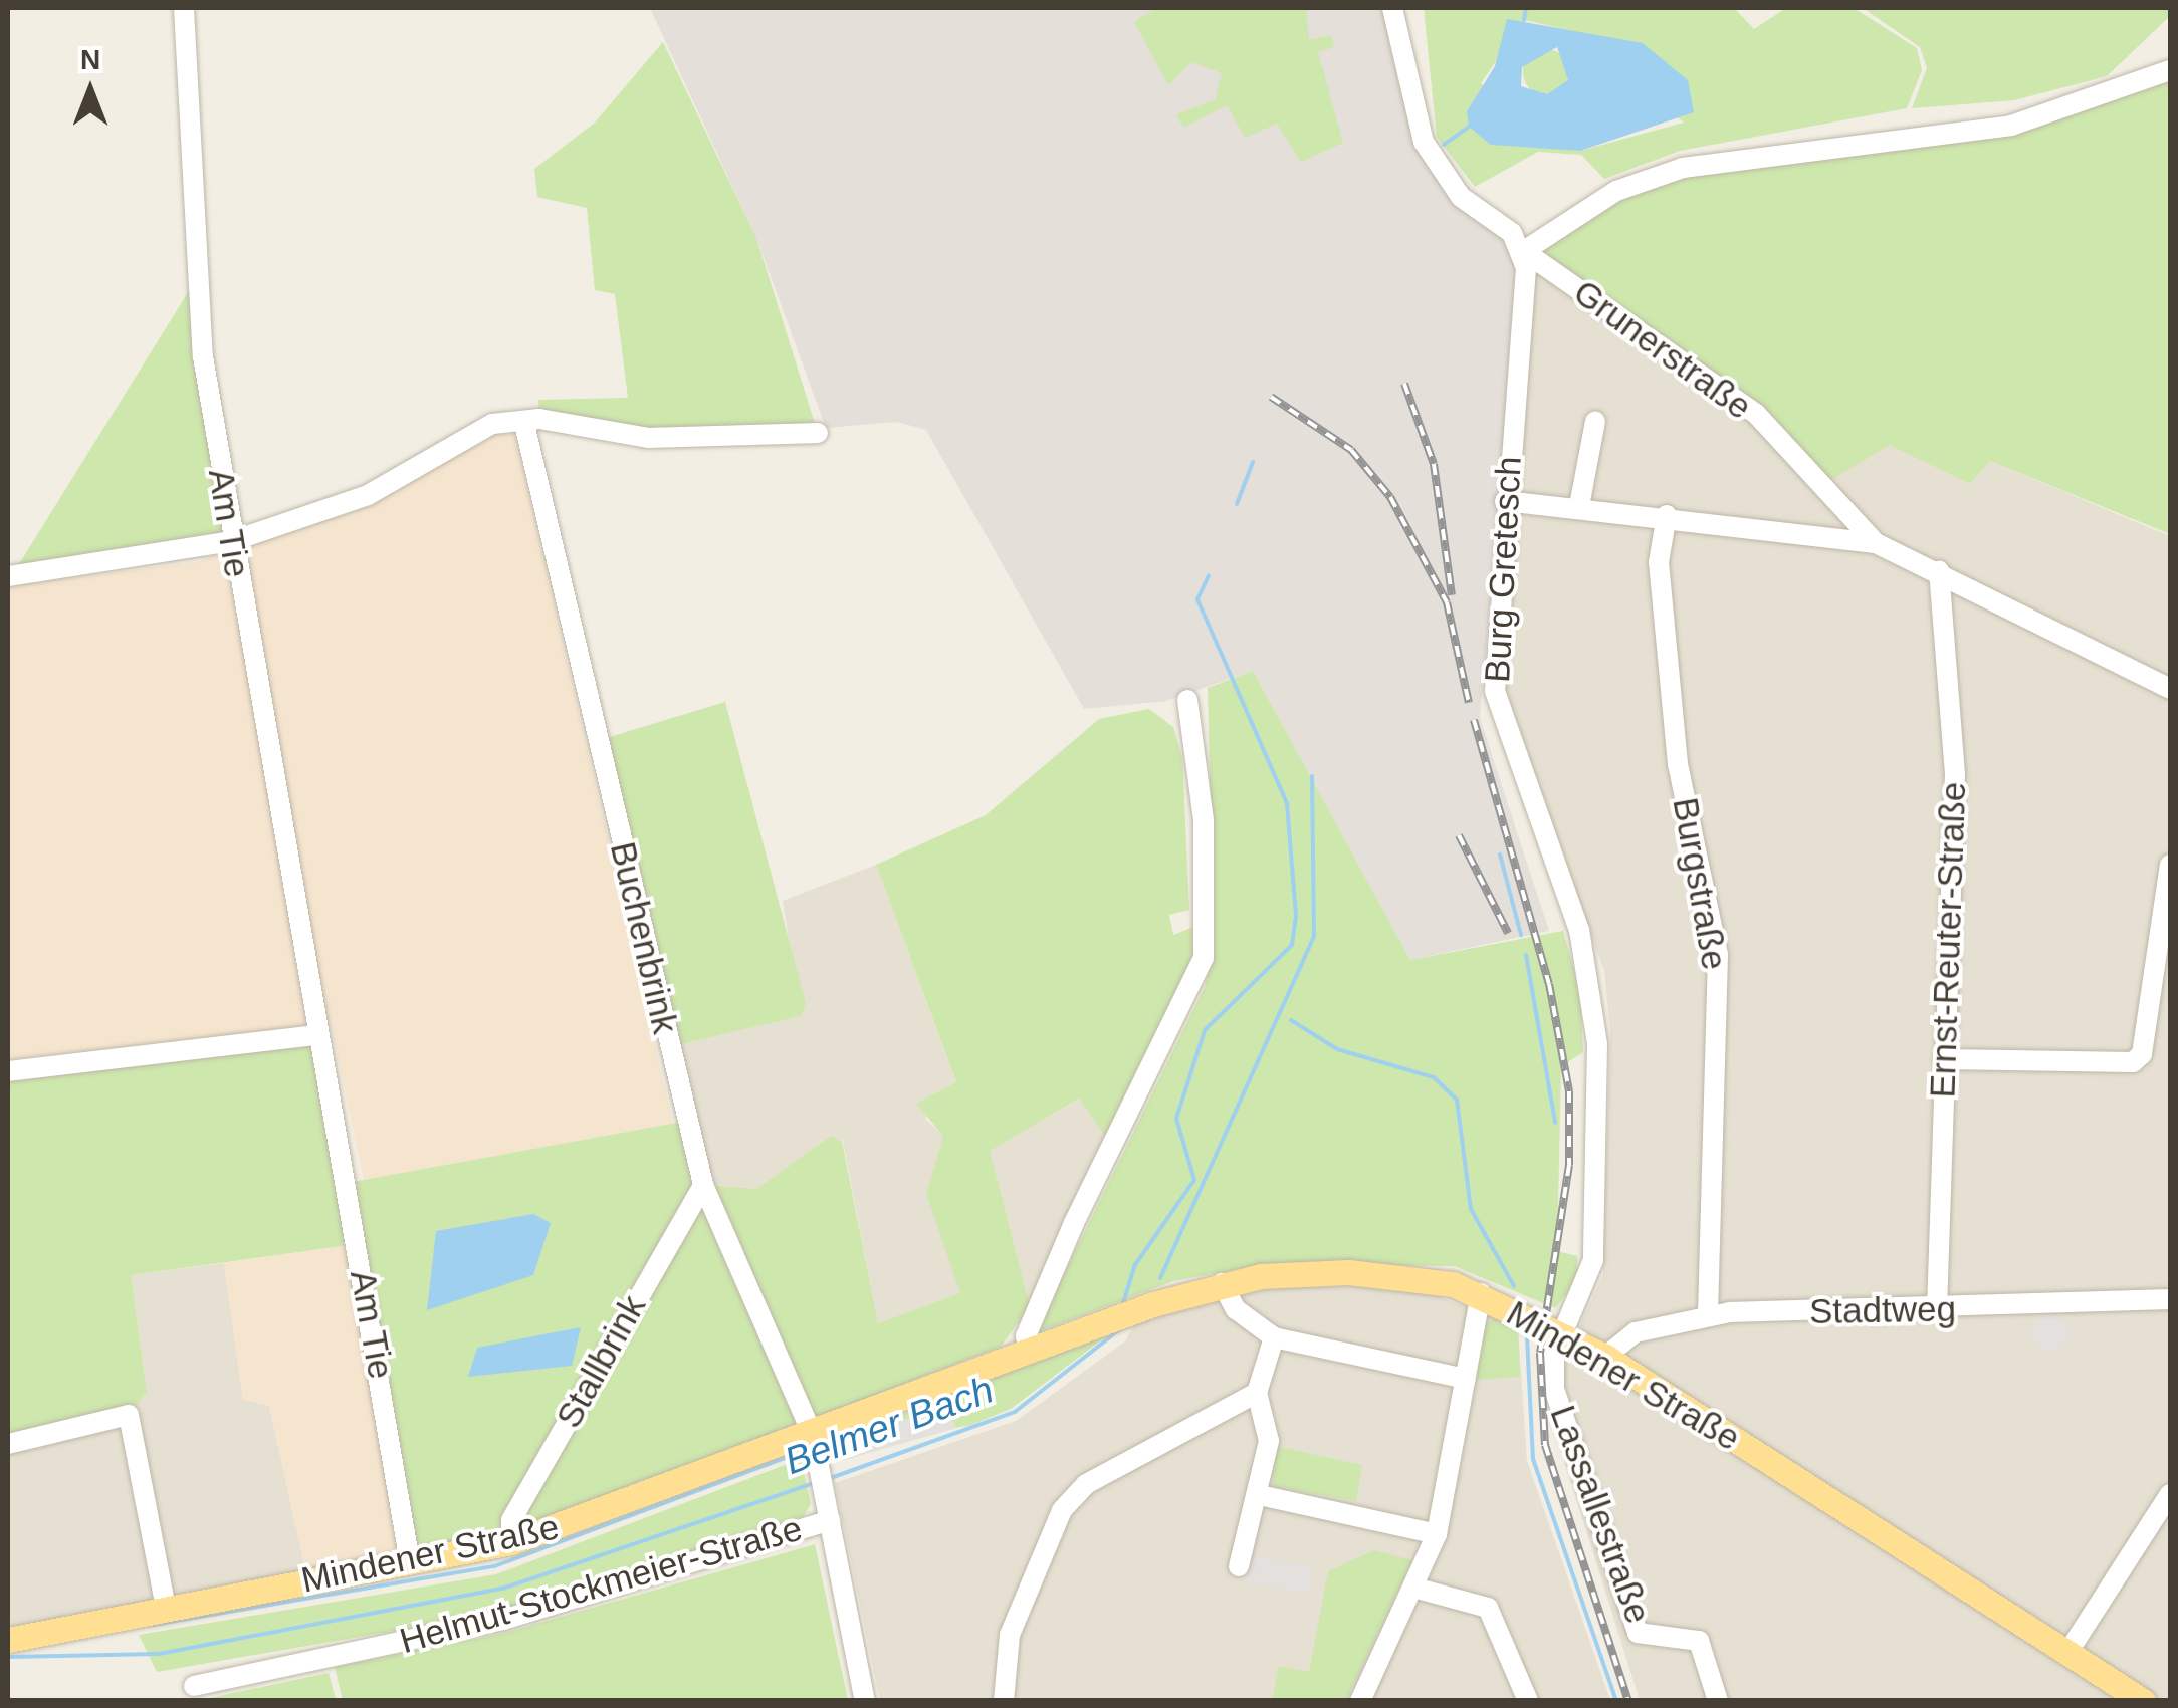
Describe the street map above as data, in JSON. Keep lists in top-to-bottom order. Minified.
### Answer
{"streets":{"main road":["Mindener Straße"],"street":["Grunerstraße","Am Tie","Burg Gretesch","Burgstraße","Buchenbrink","Ernst-Reuter-Straße","Stadtweg","Stallbrink","Lassallestraße","Helmut-Stockmeier-Straße"]},"crossings":[["Grunerstraße","Burg Gretesch"],["Am Tie","Mindener Straße"],["Burg Gretesch","Mindener Straße"],["Burg Gretesch","Lassallestraße"],["Burgstraße","Stadtweg"],["Buchenbrink","Stallbrink"],["Buchenbrink","Mindener Straße"],["Buchenbrink","Helmut-Stockmeier-Straße"],["Ernst-Reuter-Straße","Stadtweg"],["Stadtweg","Mindener Straße"],["Stallbrink","Mindener Straße"],["Mindener Straße","Lassallestraße"]],"water":["Belmer Bach"],"north":"top"}
